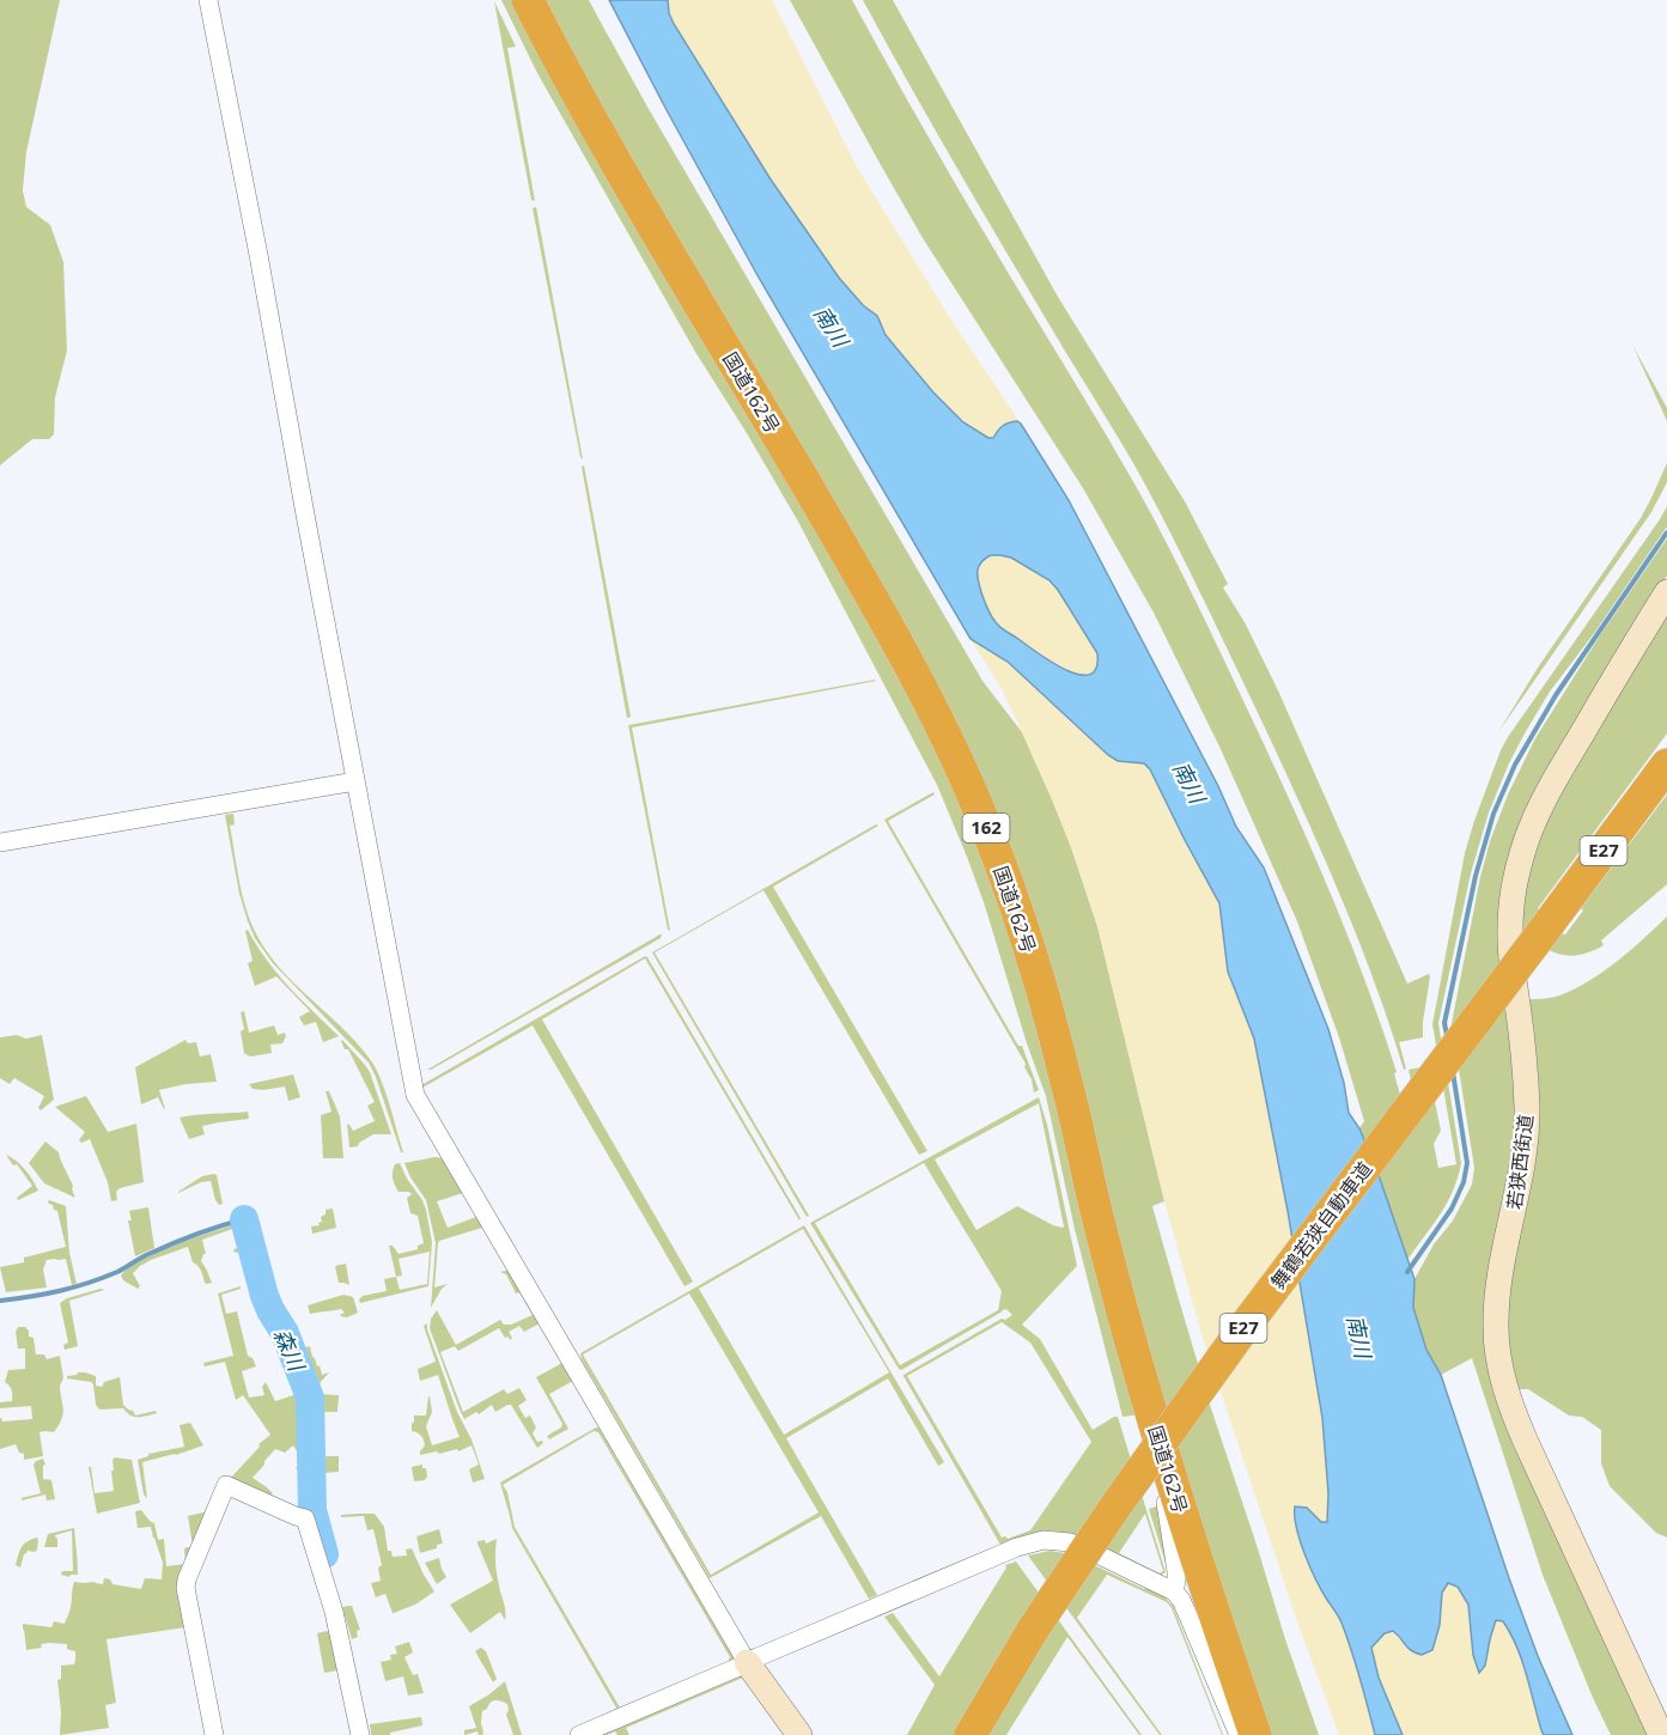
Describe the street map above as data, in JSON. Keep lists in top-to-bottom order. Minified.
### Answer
{"streets":{"highway":["国道162号","162","E27","舞鶴若狭自動車道"],"street":["若狭西街道"]},"water":["南川","森川"]}
